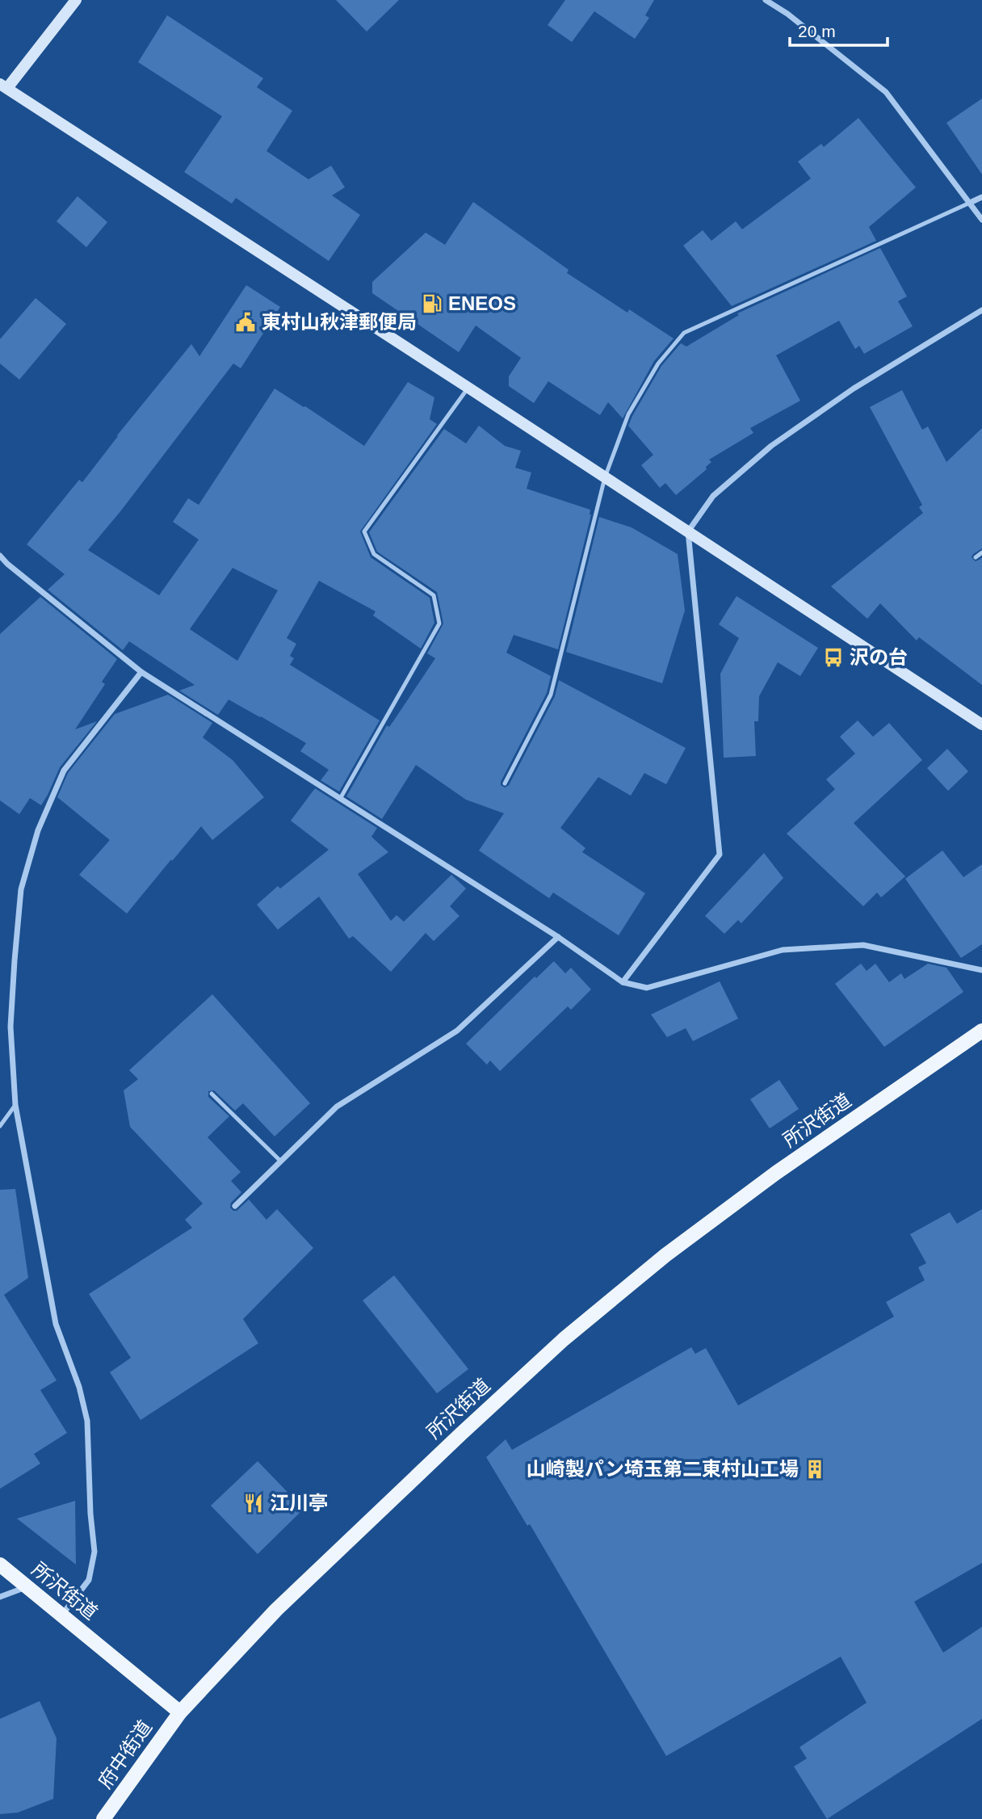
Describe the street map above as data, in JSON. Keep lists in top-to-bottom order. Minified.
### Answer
{"streets":{"main road":["所沢街道","府中街道"]},"crossings":[["所沢街道","府中街道"]],"places":{"fuel station":["ENEOS"],"public building":["東村山秋津郵便局"],"bus stop":["沢の台"],"building":["山崎製パン埼玉第二東村山工場"],"restaurant":["江川亭"]},"scale_bar":"20 m"}
